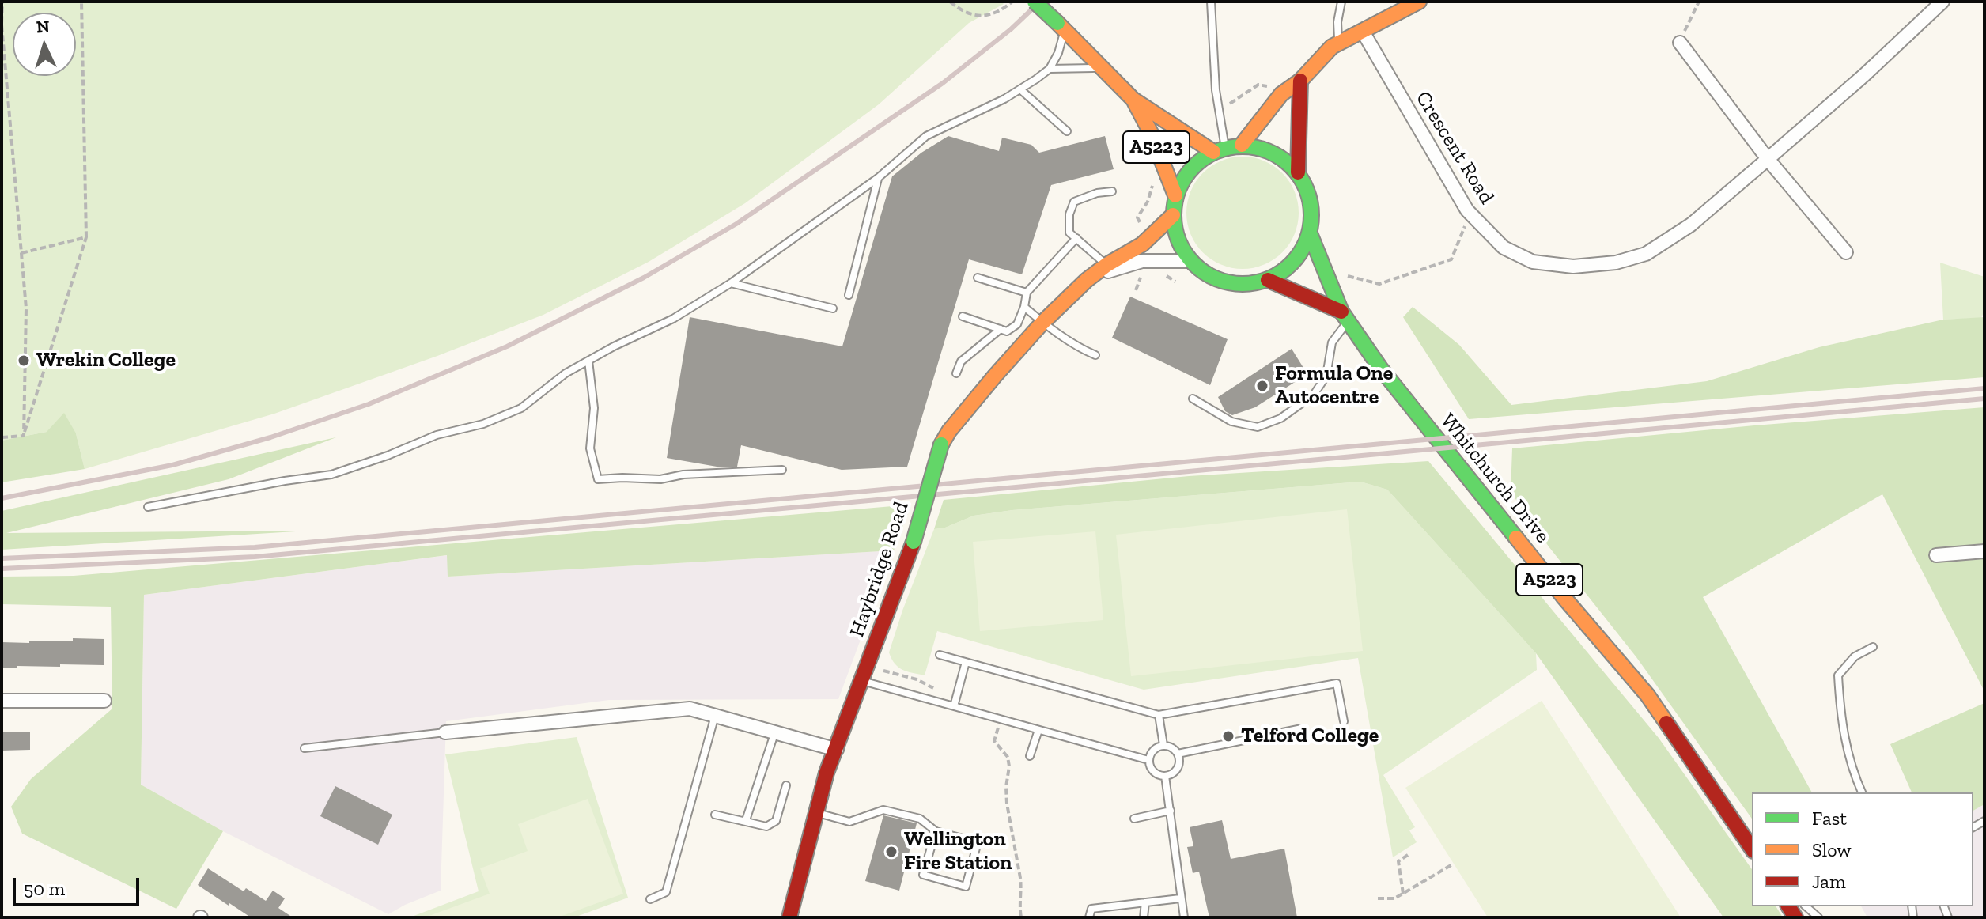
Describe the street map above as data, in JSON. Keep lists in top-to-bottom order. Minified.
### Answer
{"streets":{"main road":["A5223","Whitchurch Drive","Haybridge Road"],"street":["Crescent Road"]},"crossings":[["A5223","Whitchurch Drive"],["A5223","Haybridge Road"],["Whitchurch Drive","Haybridge Road"]],"places":["Wrekin College","Formula One Autocentre","Telford College","Wellington Fire Station"],"legend":["Fast","Slow","Jam"],"scale_bar":"50 m","north":"top"}
